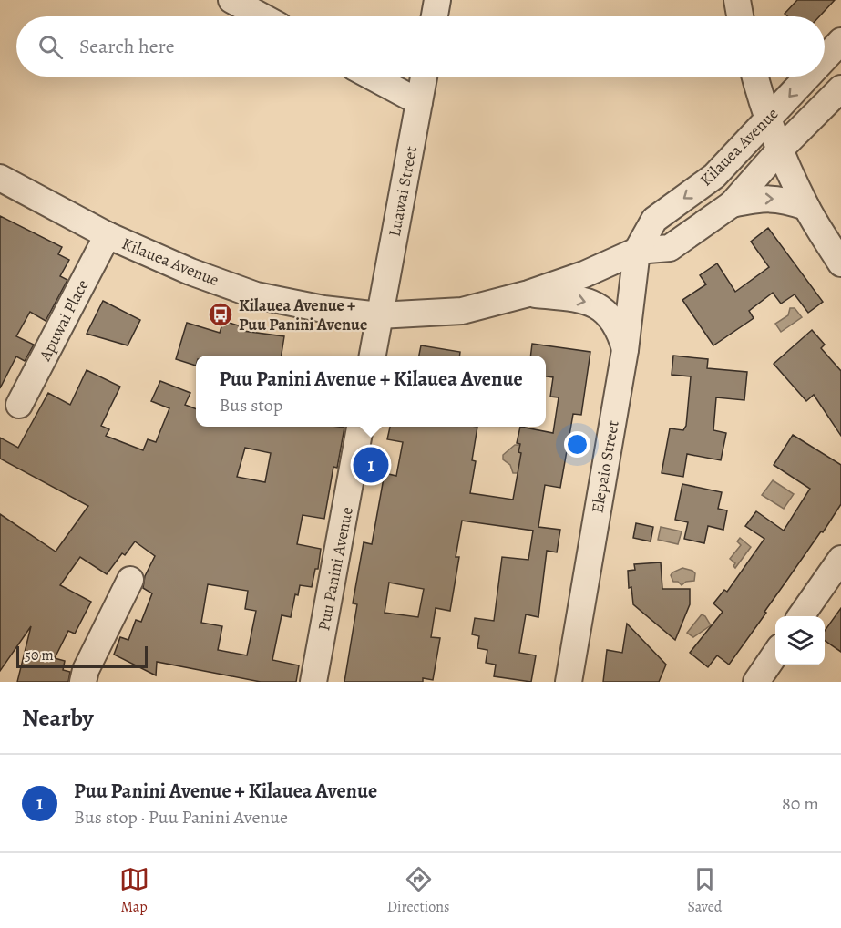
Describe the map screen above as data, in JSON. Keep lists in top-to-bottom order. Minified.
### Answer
{"streets":{"street":["Kilauea Avenue","Luawai Street","Apuwai Place","Elepaio Street","Puu Panini Avenue"]},"crossings":[["Kilauea Avenue","Luawai Street"],["Kilauea Avenue","Apuwai Place"],["Kilauea Avenue","Elepaio Street"]],"places":{"bus stop":["Kilauea Avenue + Puu Panini Avenue"]},"scale_bar":"50 m","page":{"search":"Search here","popup":["Puu Panini Avenue + Kilauea Avenue","Bus stop"],"pins":"1","scale":"50 m","heading":"Nearby","list":[{"mark":"1","name":"Puu Panini Avenue + Kilauea Avenue","note":"Bus stop · Puu Panini Avenue","value":"80 m"}],"nav":["Map","Directions","Saved"]}}
